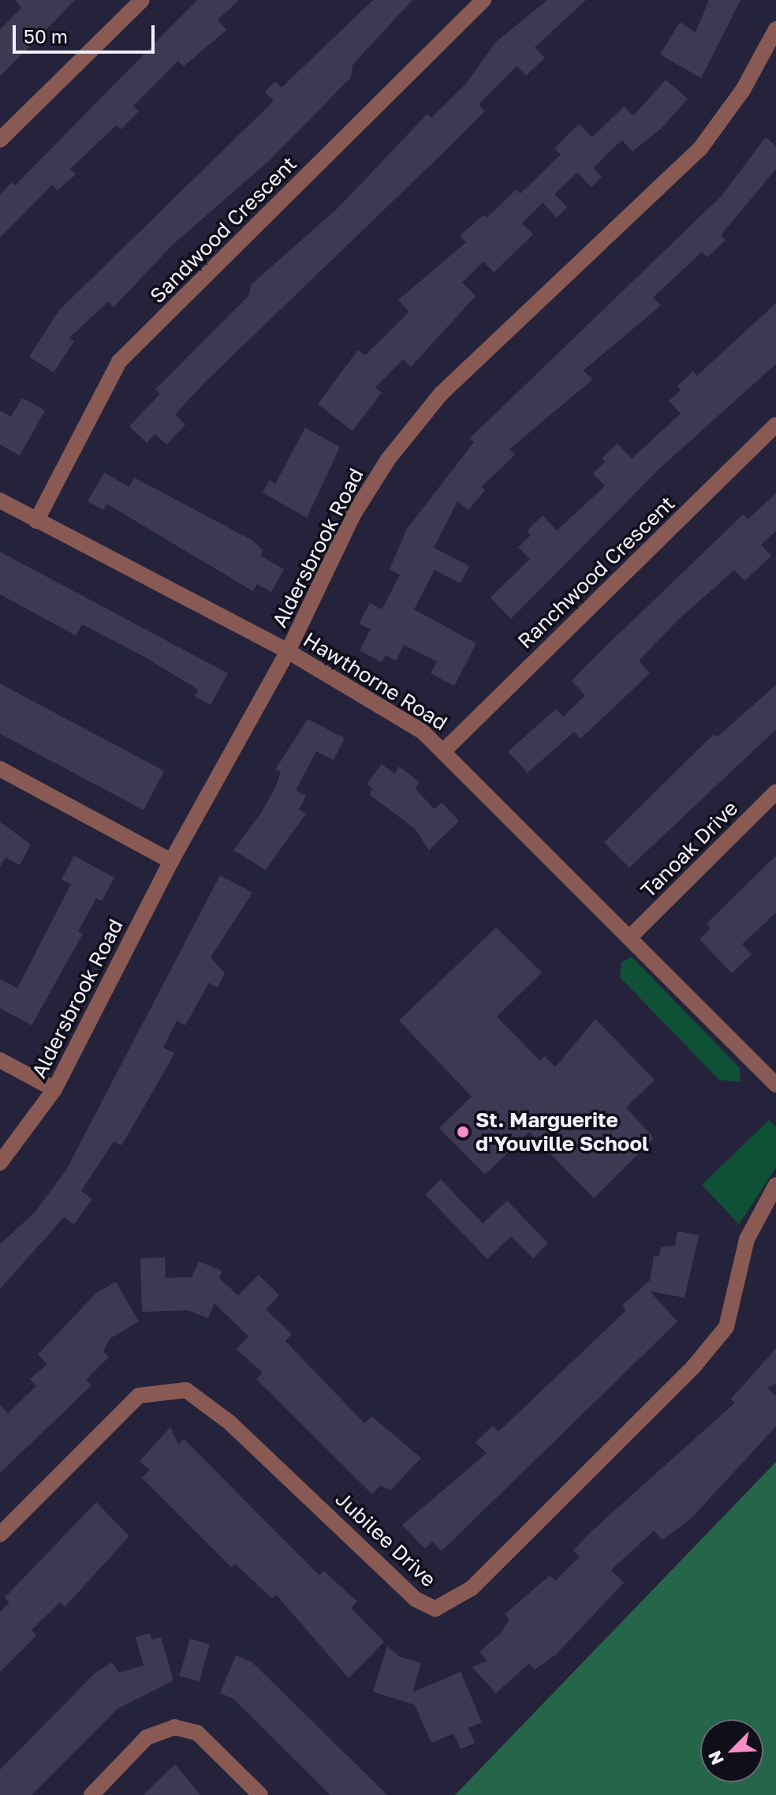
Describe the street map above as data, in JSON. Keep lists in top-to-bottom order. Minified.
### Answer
{"streets":{"street":["Sandwood Crescent","Aldersbrook Road","Ranchwood Crescent","Hawthorne Road","Tanoak Drive","Jubilee Drive"]},"crossings":[["Sandwood Crescent","Hawthorne Road"],["Aldersbrook Road","Hawthorne Road"],["Ranchwood Crescent","Hawthorne Road"],["Hawthorne Road","Tanoak Drive"]],"places":["St. Marguerite d'Youville School"],"scale_bar":"50 m","north":"bottom left"}
